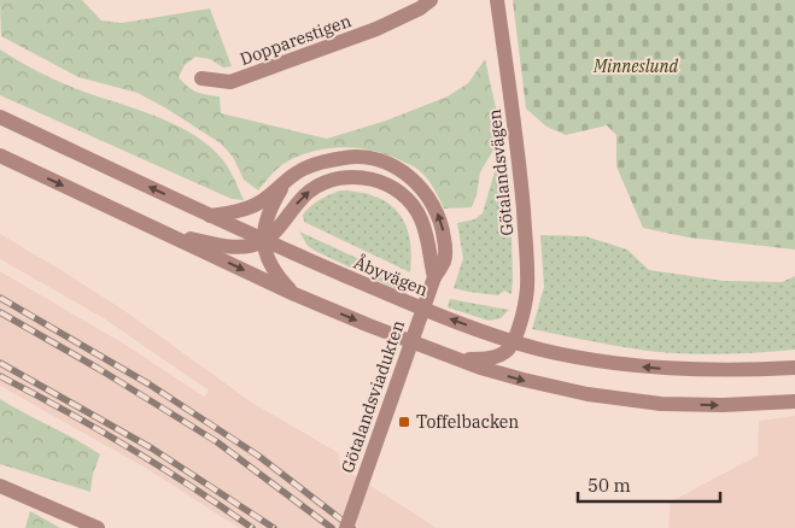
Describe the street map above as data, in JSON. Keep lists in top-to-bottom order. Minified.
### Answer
{"streets":{"street":["Dopparestigen","Götalandsvägen","Åbyvägen","Götalandsviadukten"]},"crossings":[["Götalandsvägen","Åbyvägen"],["Åbyvägen","Götalandsviadukten"]],"parks":["Minneslund"],"places":{"transit":["Toffelbacken"]},"scale_bar":"50 m"}
